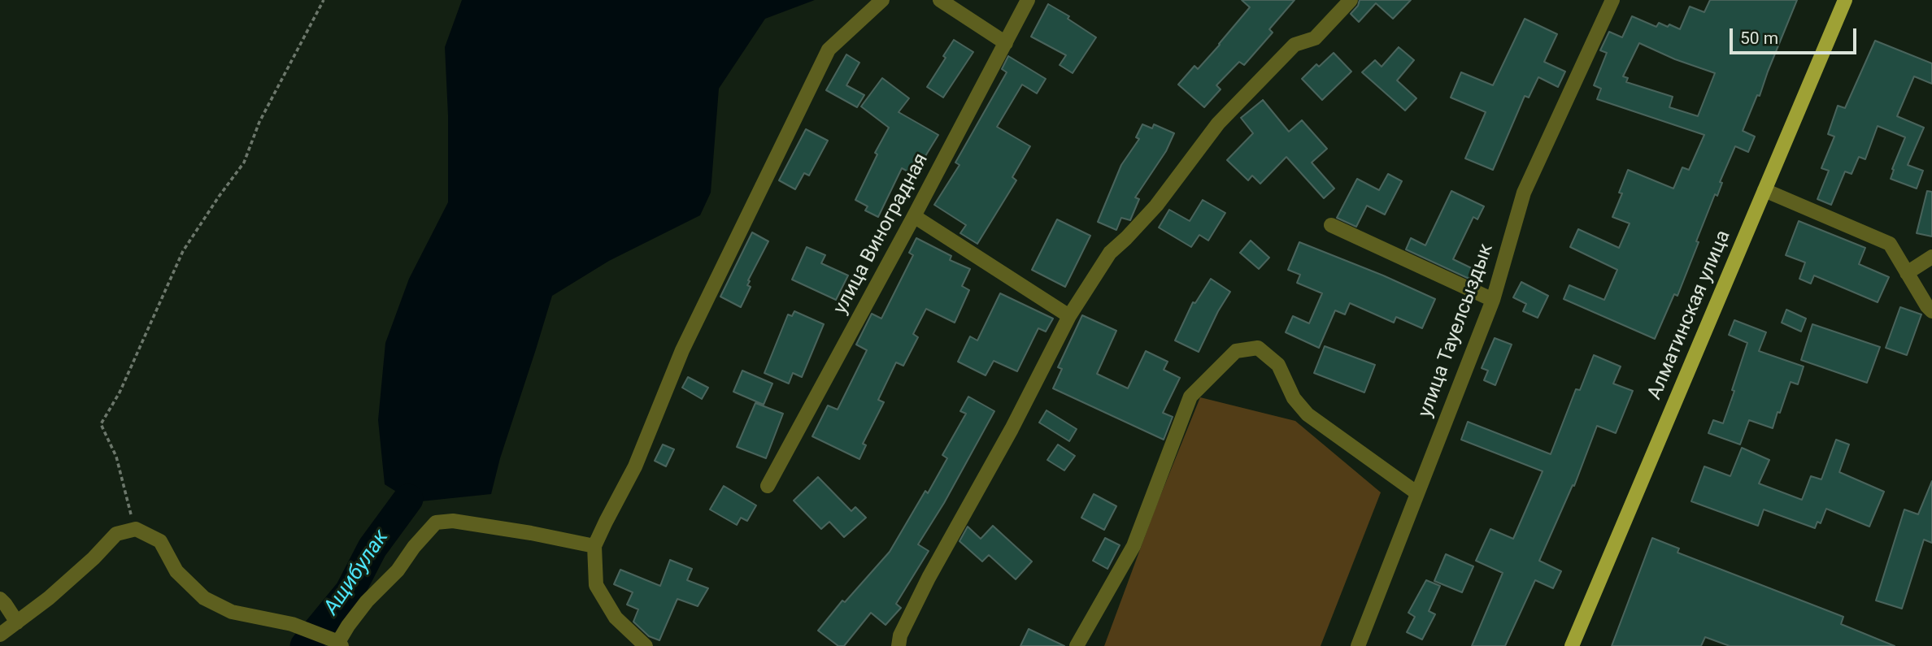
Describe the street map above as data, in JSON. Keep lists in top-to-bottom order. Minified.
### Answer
{"streets":{"main road":["Алматинская улица"],"street":["улица Виноградная","улица Тауелсыздык"]},"water":["Ащибулак"],"scale_bar":"50 m"}
